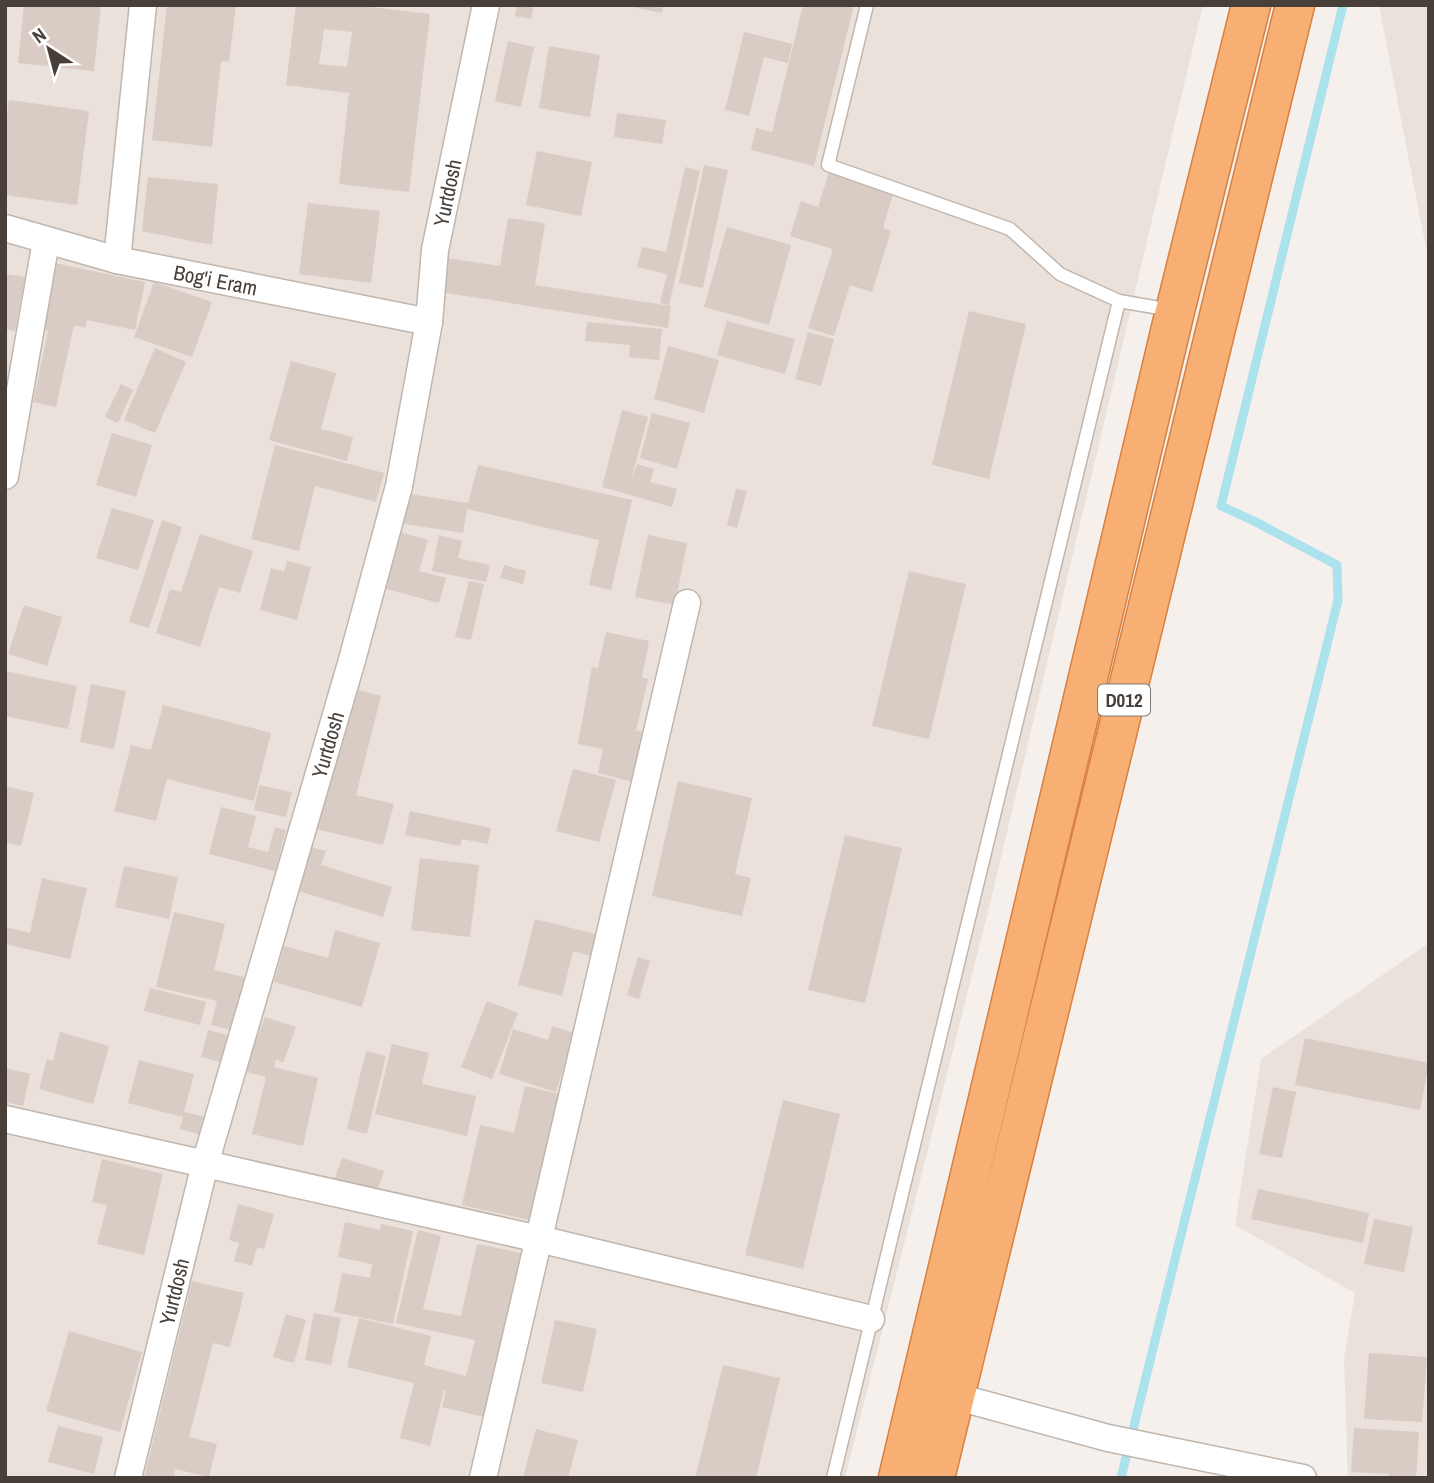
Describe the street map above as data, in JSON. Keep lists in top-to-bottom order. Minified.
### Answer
{"streets":{"highway":["D012"],"street":["Yurtdosh","Bog'i Eram"]},"crossings":[["Yurtdosh","Bog'i Eram"]],"north":"top left"}
